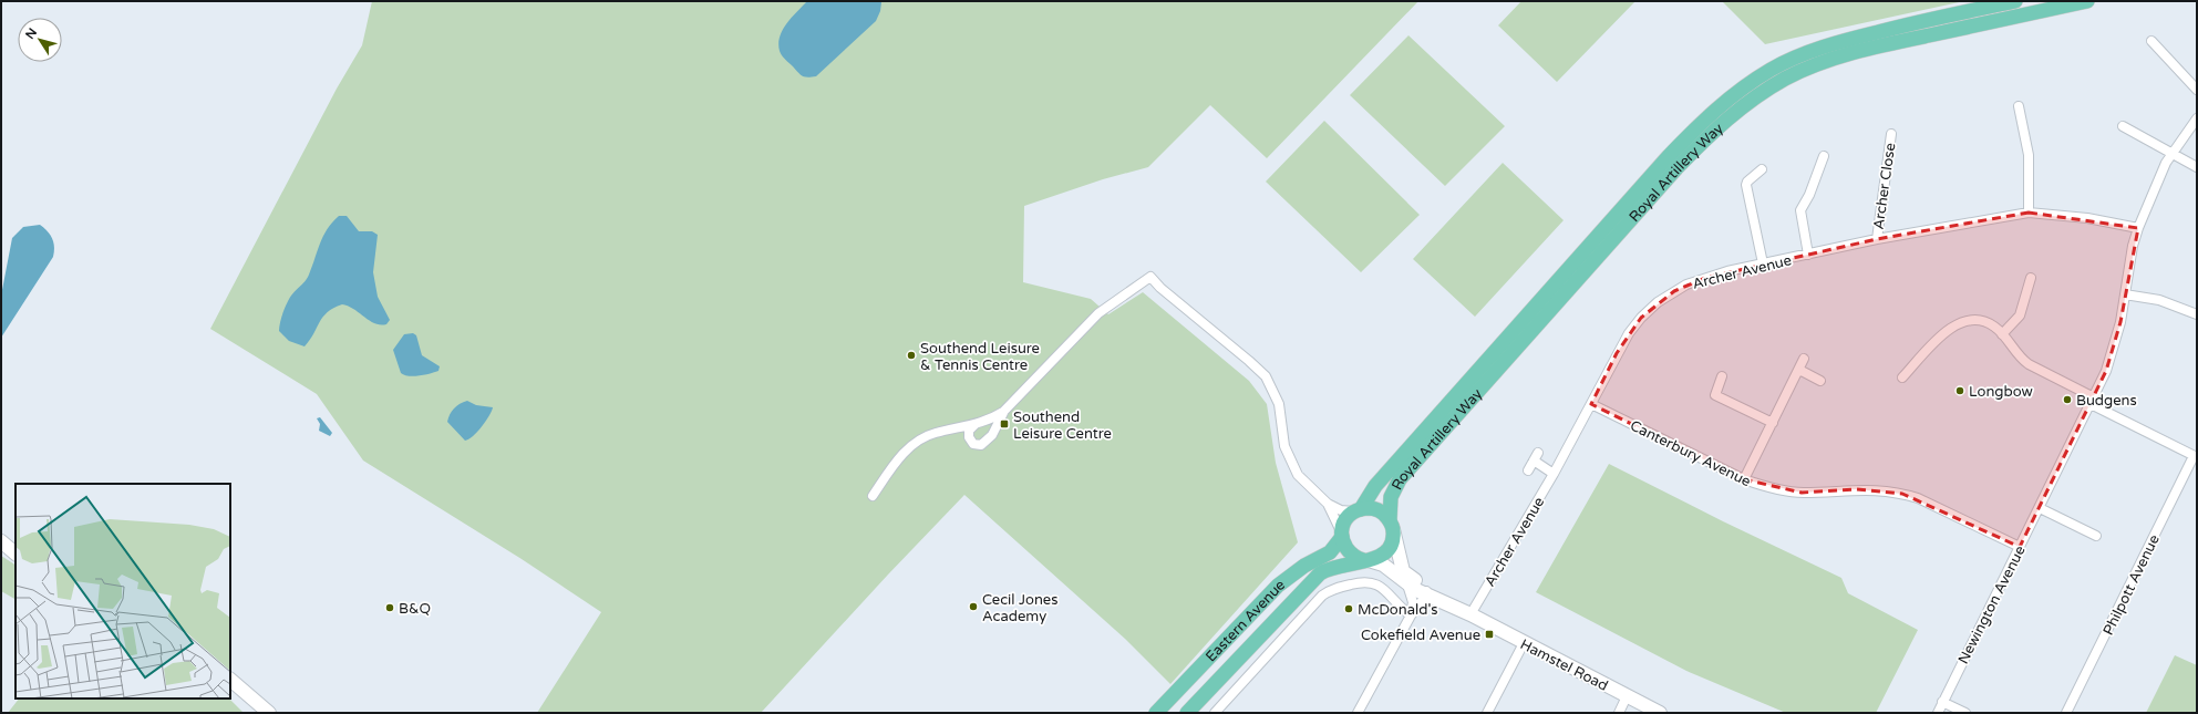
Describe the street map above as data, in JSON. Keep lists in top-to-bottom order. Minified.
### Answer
{"streets":{"main road":["Royal Artillery Way","Eastern Avenue"],"street":["Archer Close","Archer Avenue","Canterbury Avenue","Philpott Avenue","Newington Avenue","Hamstel Road"]},"crossings":[["Royal Artillery Way","Eastern Avenue"],["Royal Artillery Way","Hamstel Road"],["Archer Close","Archer Avenue"],["Archer Avenue","Canterbury Avenue"],["Archer Avenue","Newington Avenue"],["Archer Avenue","Hamstel Road"],["Canterbury Avenue","Newington Avenue"],["Eastern Avenue","Hamstel Road"]],"places":{"other":["Southend Leisure & Tennis Centre","Longbow","Budgens","Cecil Jones Academy","B&Q","McDonald's"],"transit":["Southend Leisure Centre","Cokefield Avenue"]},"north":"top left"}
